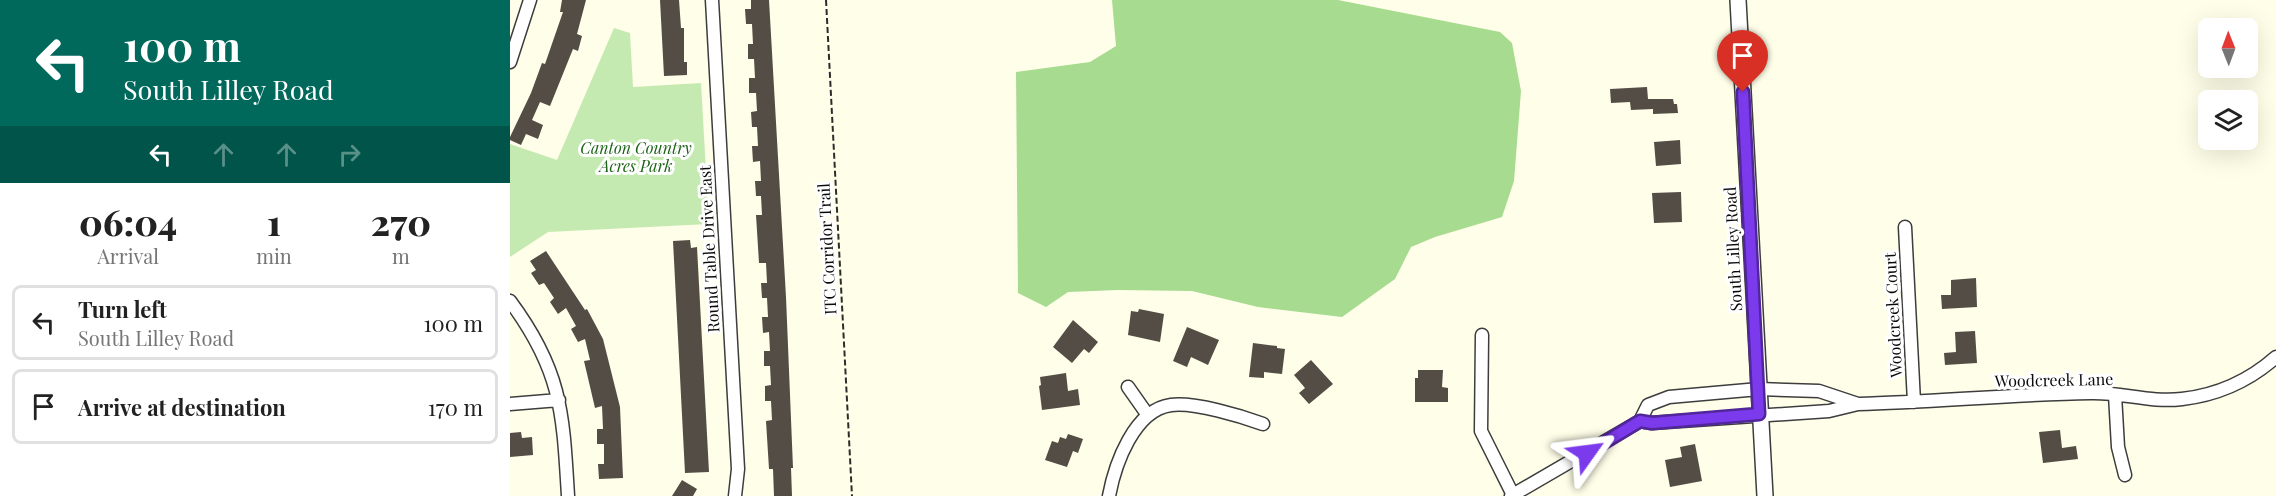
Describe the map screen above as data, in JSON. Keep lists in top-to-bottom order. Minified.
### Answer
{"streets":{"street":["Round Table Drive East","South Lilley Road","Woodcreek Court","Woodcreek Lane"],"path":["ITC Corridor Trail"]},"crossings":[["South Lilley Road","Woodcreek Lane"],["Woodcreek Court","Woodcreek Lane"]],"parks":["Canton Country Acres Park"],"north":"top","page":{"turn":["100 m","South Lilley Road"],"eta":["06:04","Arrival","1","min","270","m"],"list":[{"name":"Turn left","note":"South Lilley Road","value":"100 m"},{"name":"Arrive at destination","value":"170 m"}]}}
